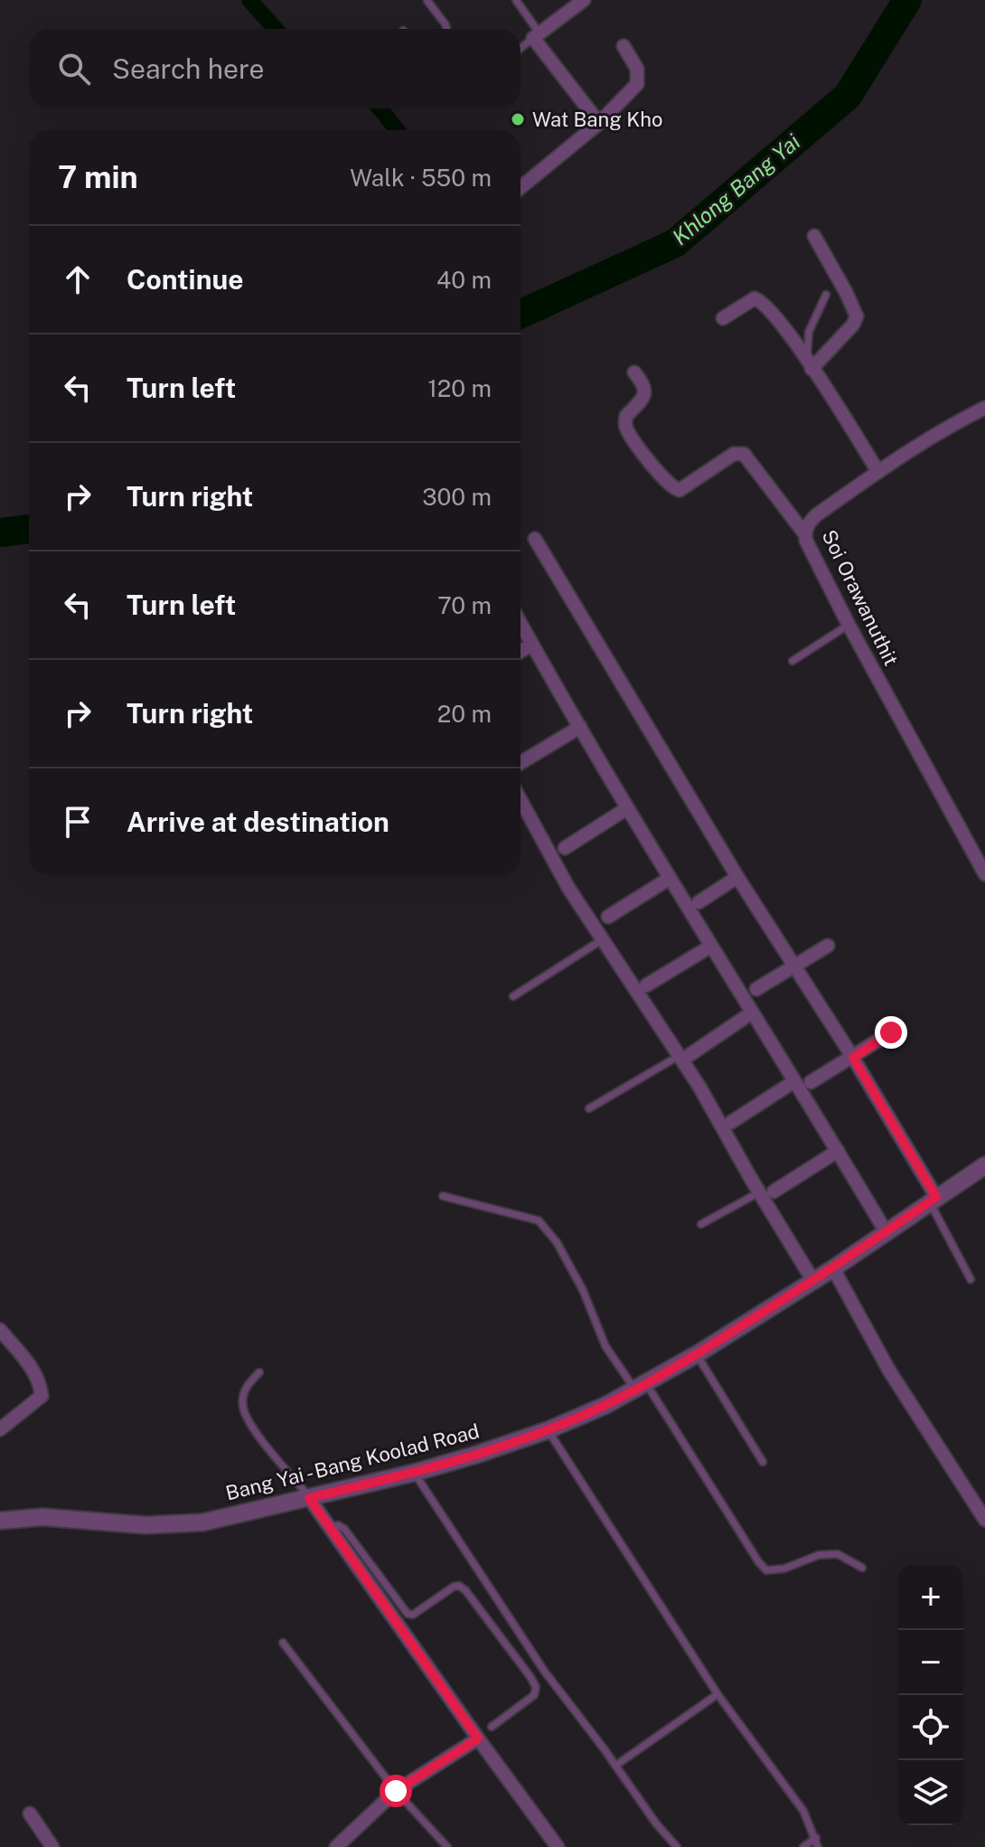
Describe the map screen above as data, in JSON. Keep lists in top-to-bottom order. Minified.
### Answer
{"streets":{"street":["Soi Orawanuthit","Bang Yai - Bang Koolad Road"]},"water":["Khlong Bang Yai"],"places":["Wat Bang Kho"],"page":{"search":"Search here","heading":["7 min","Walk · 550 m"],"list":[["Continue","40 m"],["Turn left","120 m"],["Turn right","300 m"],["Turn left","70 m"],["Turn right","20 m"],"Arrive at destination"],"map_buttons":["+","−"]}}
